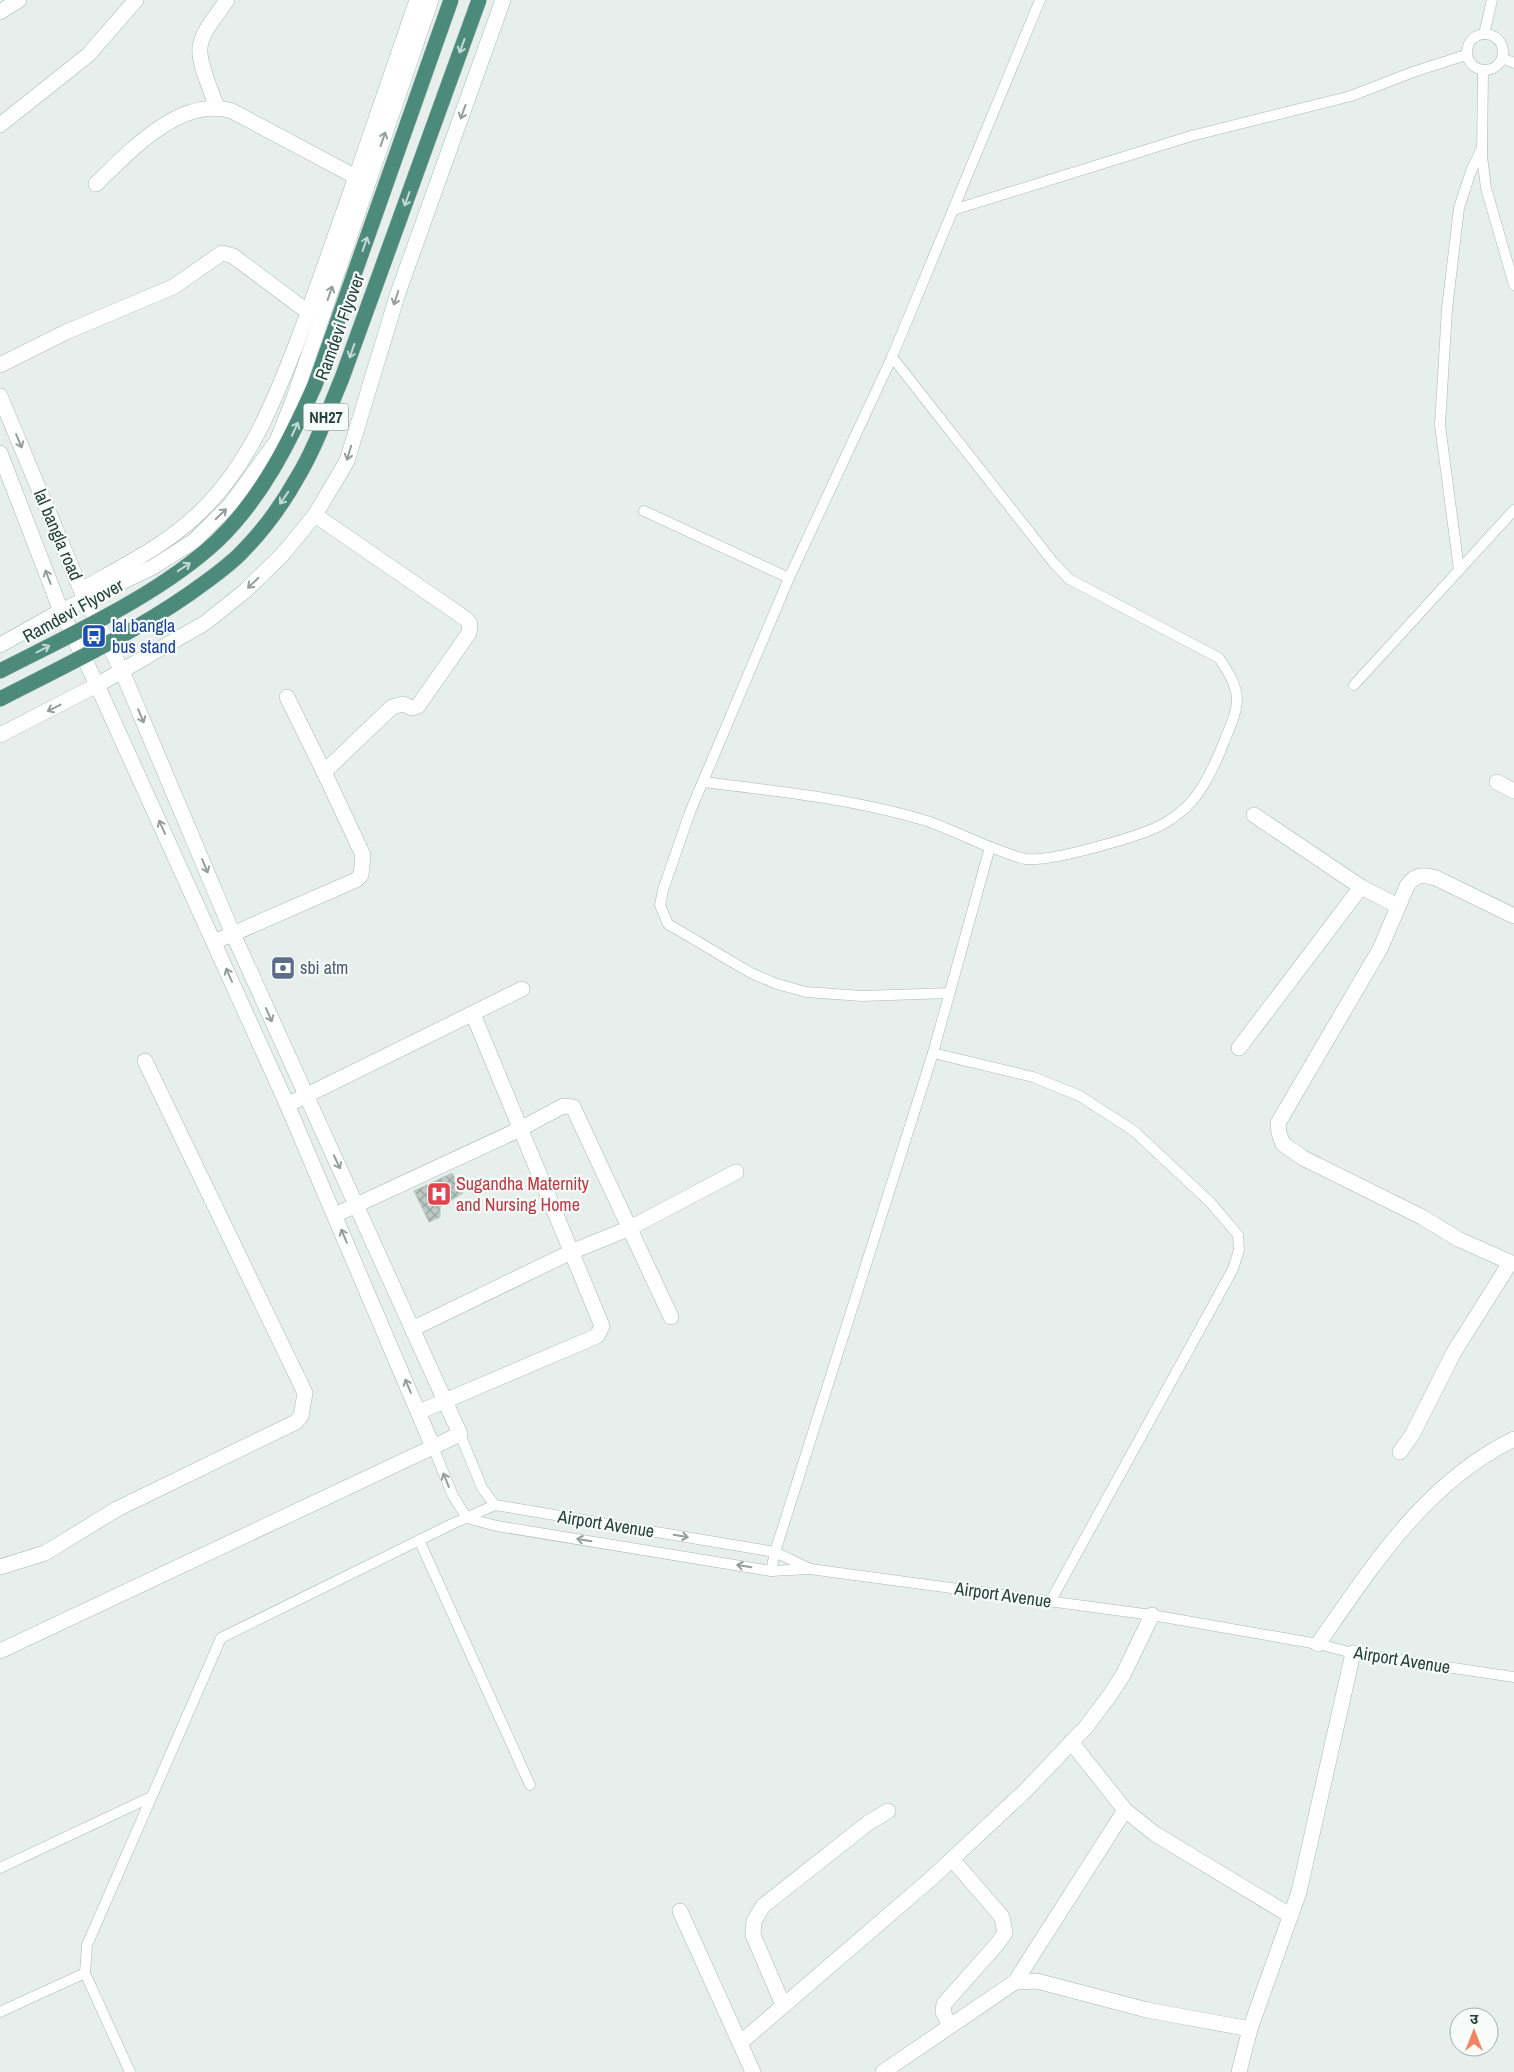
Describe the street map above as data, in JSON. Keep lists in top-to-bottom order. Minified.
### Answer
{"streets":{"highway":["Ramdevi Flyover","NH27"],"street":["lal bangla road"],"lane":["Airport Avenue"]},"places":{"bus stop":["lal bangla bus stand"],"bank":["sbi atm"],"hospital":["Sugandha Maternity and Nursing Home"]},"north":"top"}
